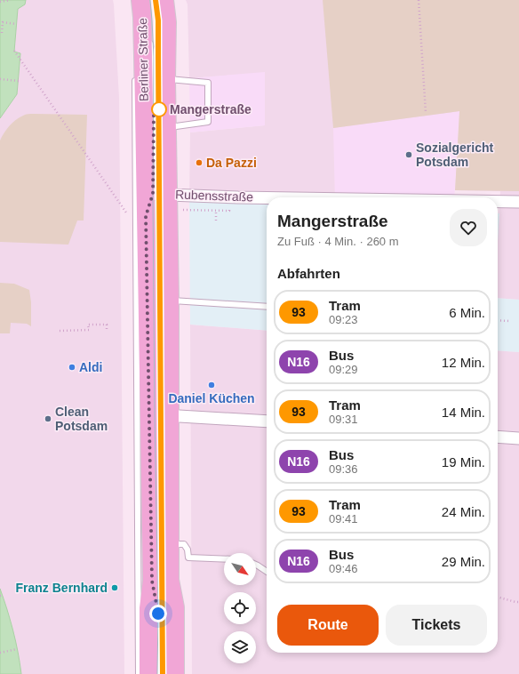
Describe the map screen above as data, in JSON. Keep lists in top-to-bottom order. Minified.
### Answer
{"streets":{"main road":["Berliner Straße"],"street":["Rubensstraße"]},"crossings":[["Berliner Straße","Rubensstraße"]],"places":["Mangerstraße","Sozialgericht Potsdam","Da Pazzi","Aldi","Daniel Küchen","Clean Potsdam","Franz Bernhard"],"lines":["tram line 93"],"north":"bottom right","page":{"heading":[["Mangerstraße","Zu Fuß · 4 Min. · 260 m"],"Abfahrten"],"list":[{"mark":"93","name":"Tram","note":"09:23","value":"6 Min."},{"mark":"N16","name":"Bus","note":"09:29","value":"12 Min."},{"mark":"93","name":"Tram","note":"09:31","value":"14 Min."},{"mark":"N16","name":"Bus","note":"09:36","value":"19 Min."},{"mark":"93","name":"Tram","note":"09:41","value":"24 Min."},{"mark":"N16","name":"Bus","note":"09:46","value":"29 Min."}],"buttons":["Route","Tickets"]}}
